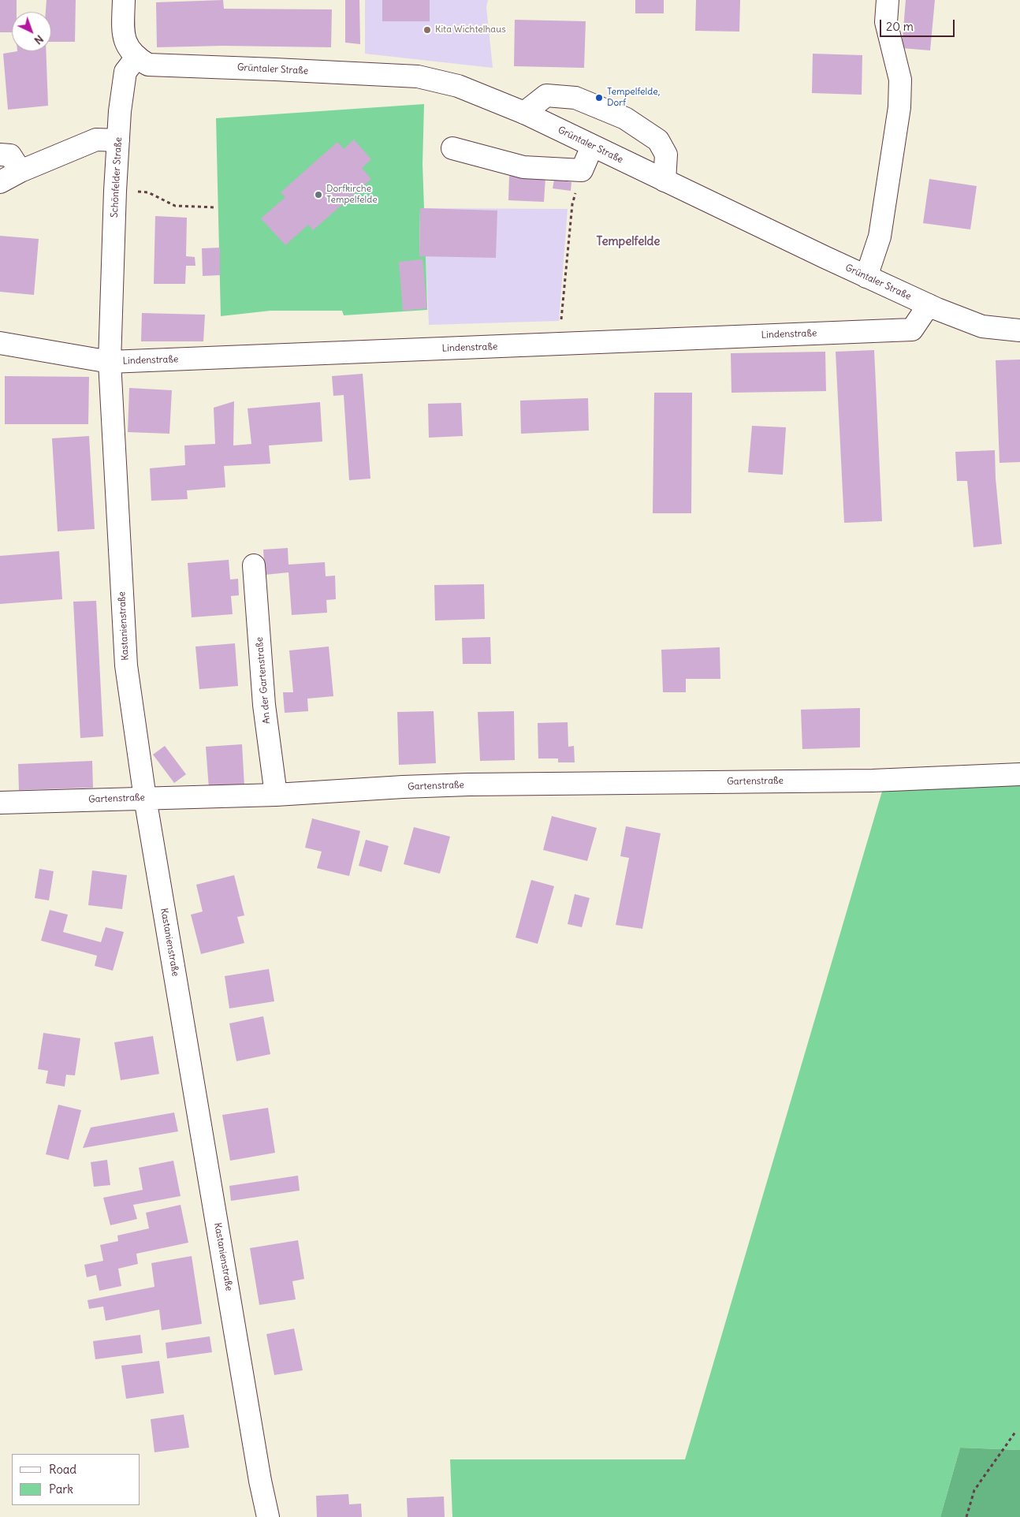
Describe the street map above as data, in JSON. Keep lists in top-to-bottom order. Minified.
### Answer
{"streets":{"street":["Grüntaler Straße","Schönfelder Straße","Lindenstraße","Kastanienstraße","An der Gartenstraße","Gartenstraße"]},"crossings":[["Grüntaler Straße","Schönfelder Straße"],["Grüntaler Straße","Lindenstraße"],["Schönfelder Straße","Lindenstraße"],["Schönfelder Straße","Kastanienstraße"],["Lindenstraße","Kastanienstraße"],["Kastanienstraße","Gartenstraße"],["An der Gartenstraße","Gartenstraße"]],"districts":["Tempelfelde"],"places":["Kita Wichtelhaus","Tempelfelde, Dorf","Dorfkirche Tempelfelde"],"legend":["Road","Park"],"scale_bar":"20 m","north":"bottom right"}
